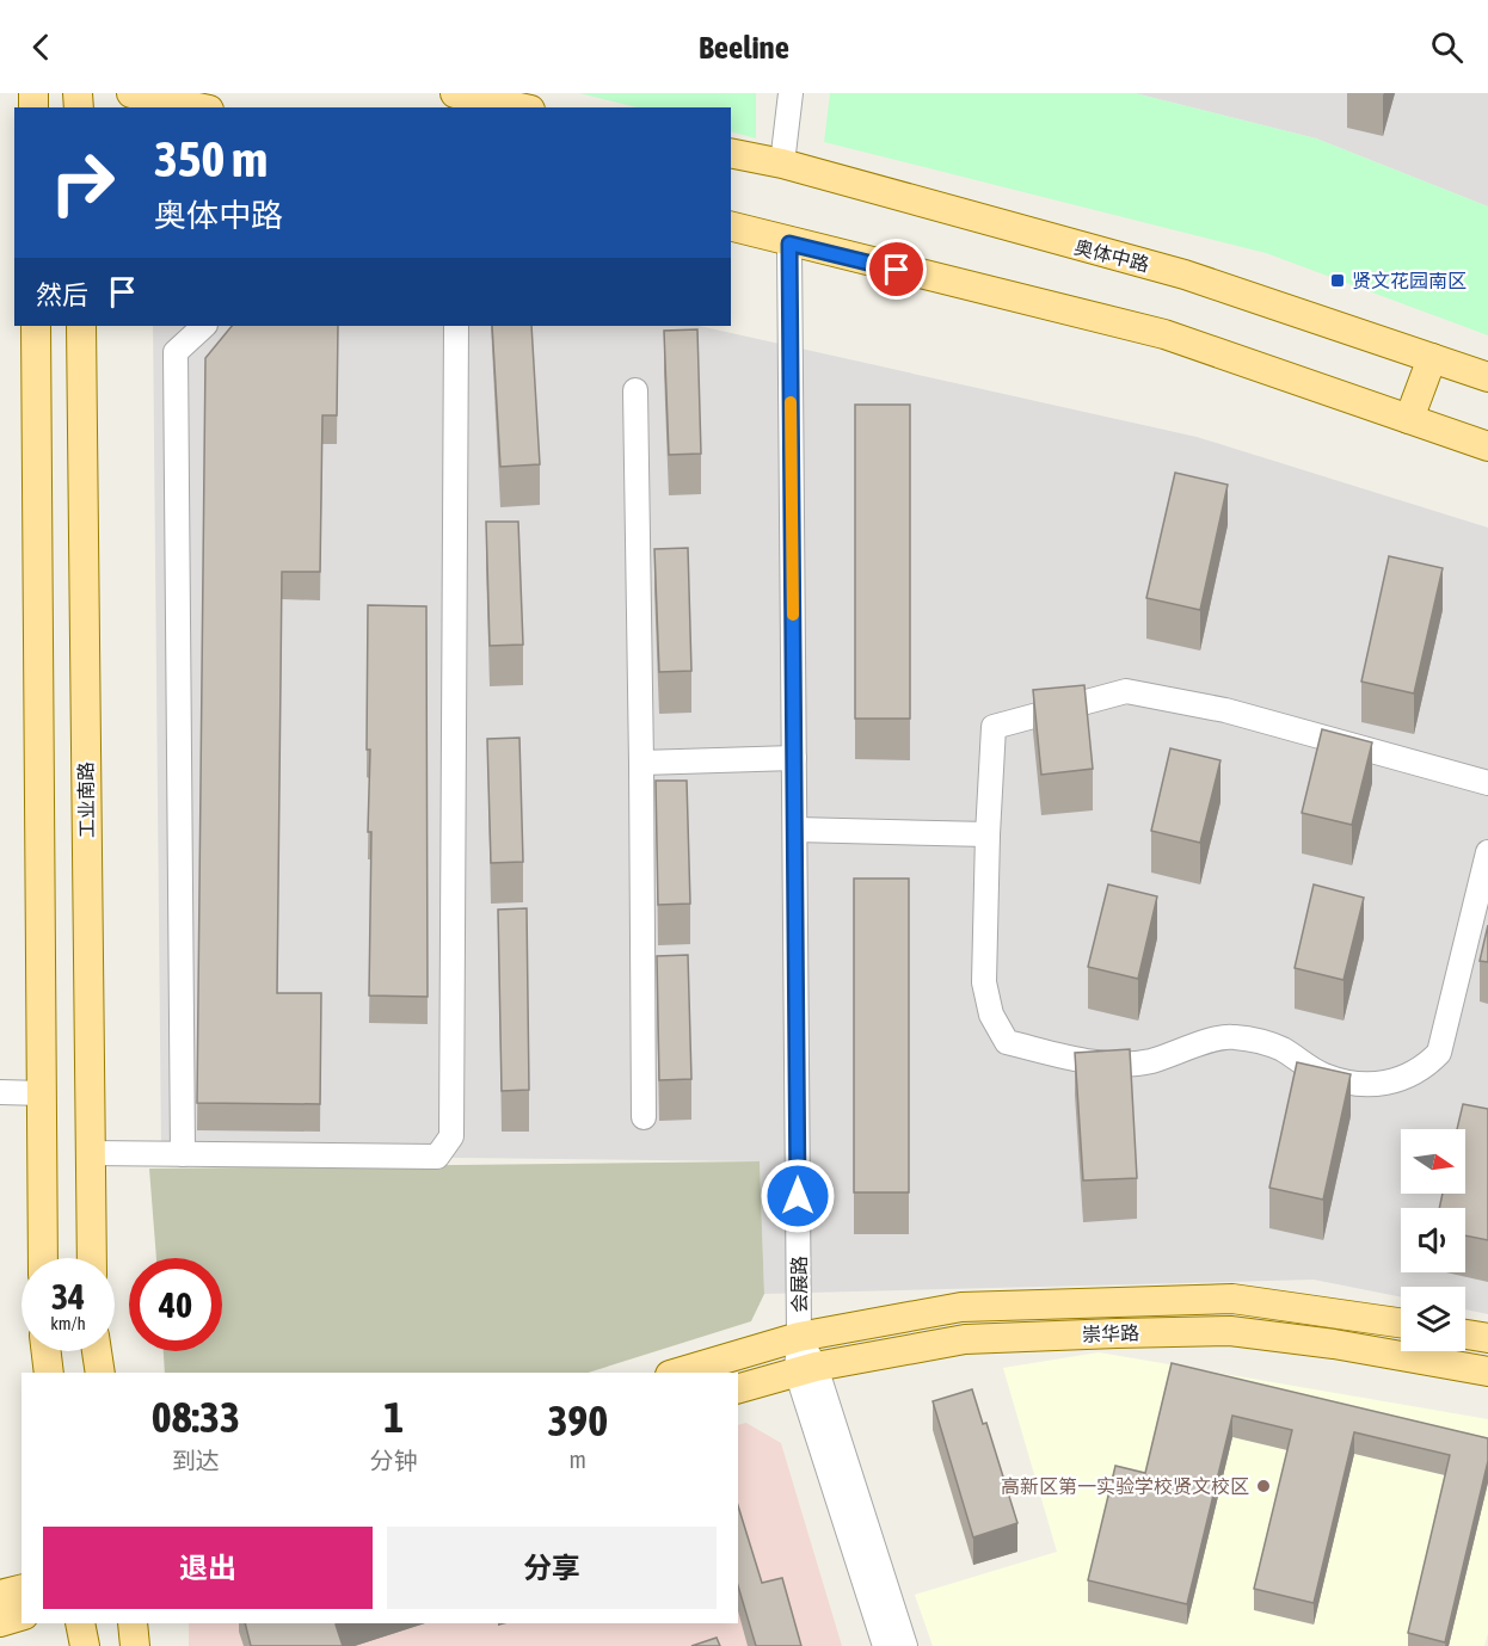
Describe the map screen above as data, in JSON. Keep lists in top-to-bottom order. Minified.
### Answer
{"streets":{"main road":["奥体中路","工业南路","崇华路"],"street":["会展路"]},"crossings":[["会展路","崇华路"]],"places":{"transit":["贤文花园南区"],"other":["高新区第一实验学校贤文校区"]},"north":"right","page":{"header":"Beeline","turn":["350 m","奥体中路"],"then":"然后","speed":"34 km/h","limit":"40","eta":["08:33","到达","1","分钟","390","m"],"buttons":["退出","分享"]}}
